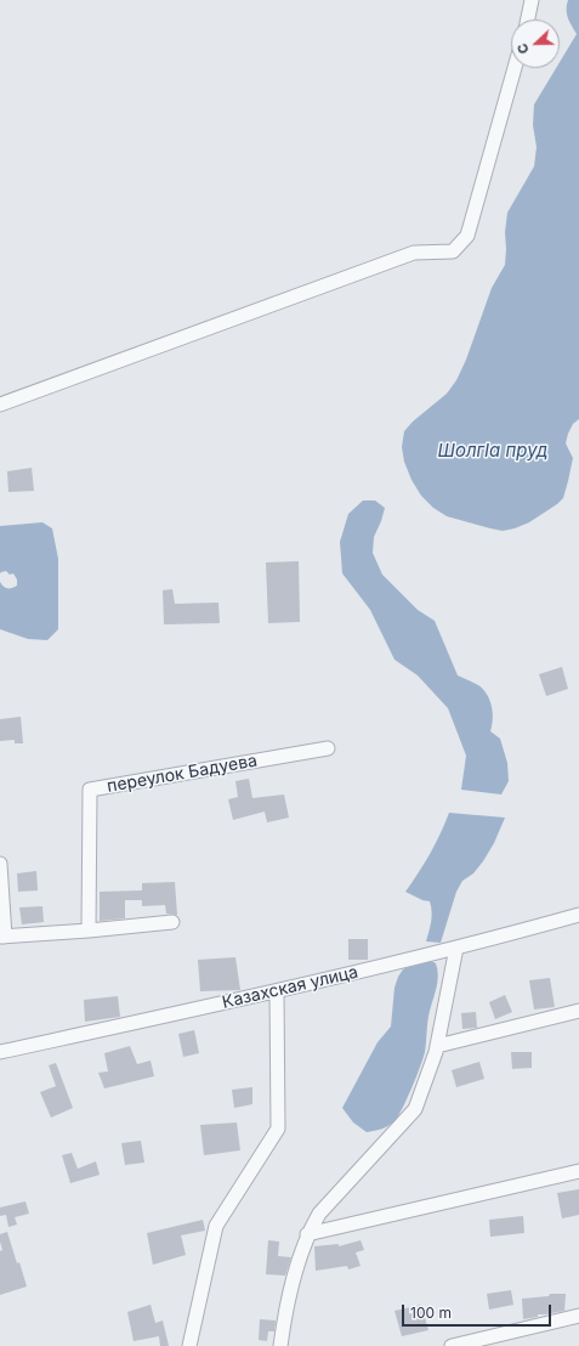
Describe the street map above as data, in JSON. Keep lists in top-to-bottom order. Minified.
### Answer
{"streets":{"street":["переулок Бадуева","Казахская улица"]},"water":["ШолгIа пруд"],"scale_bar":"100 m","north":"left"}
